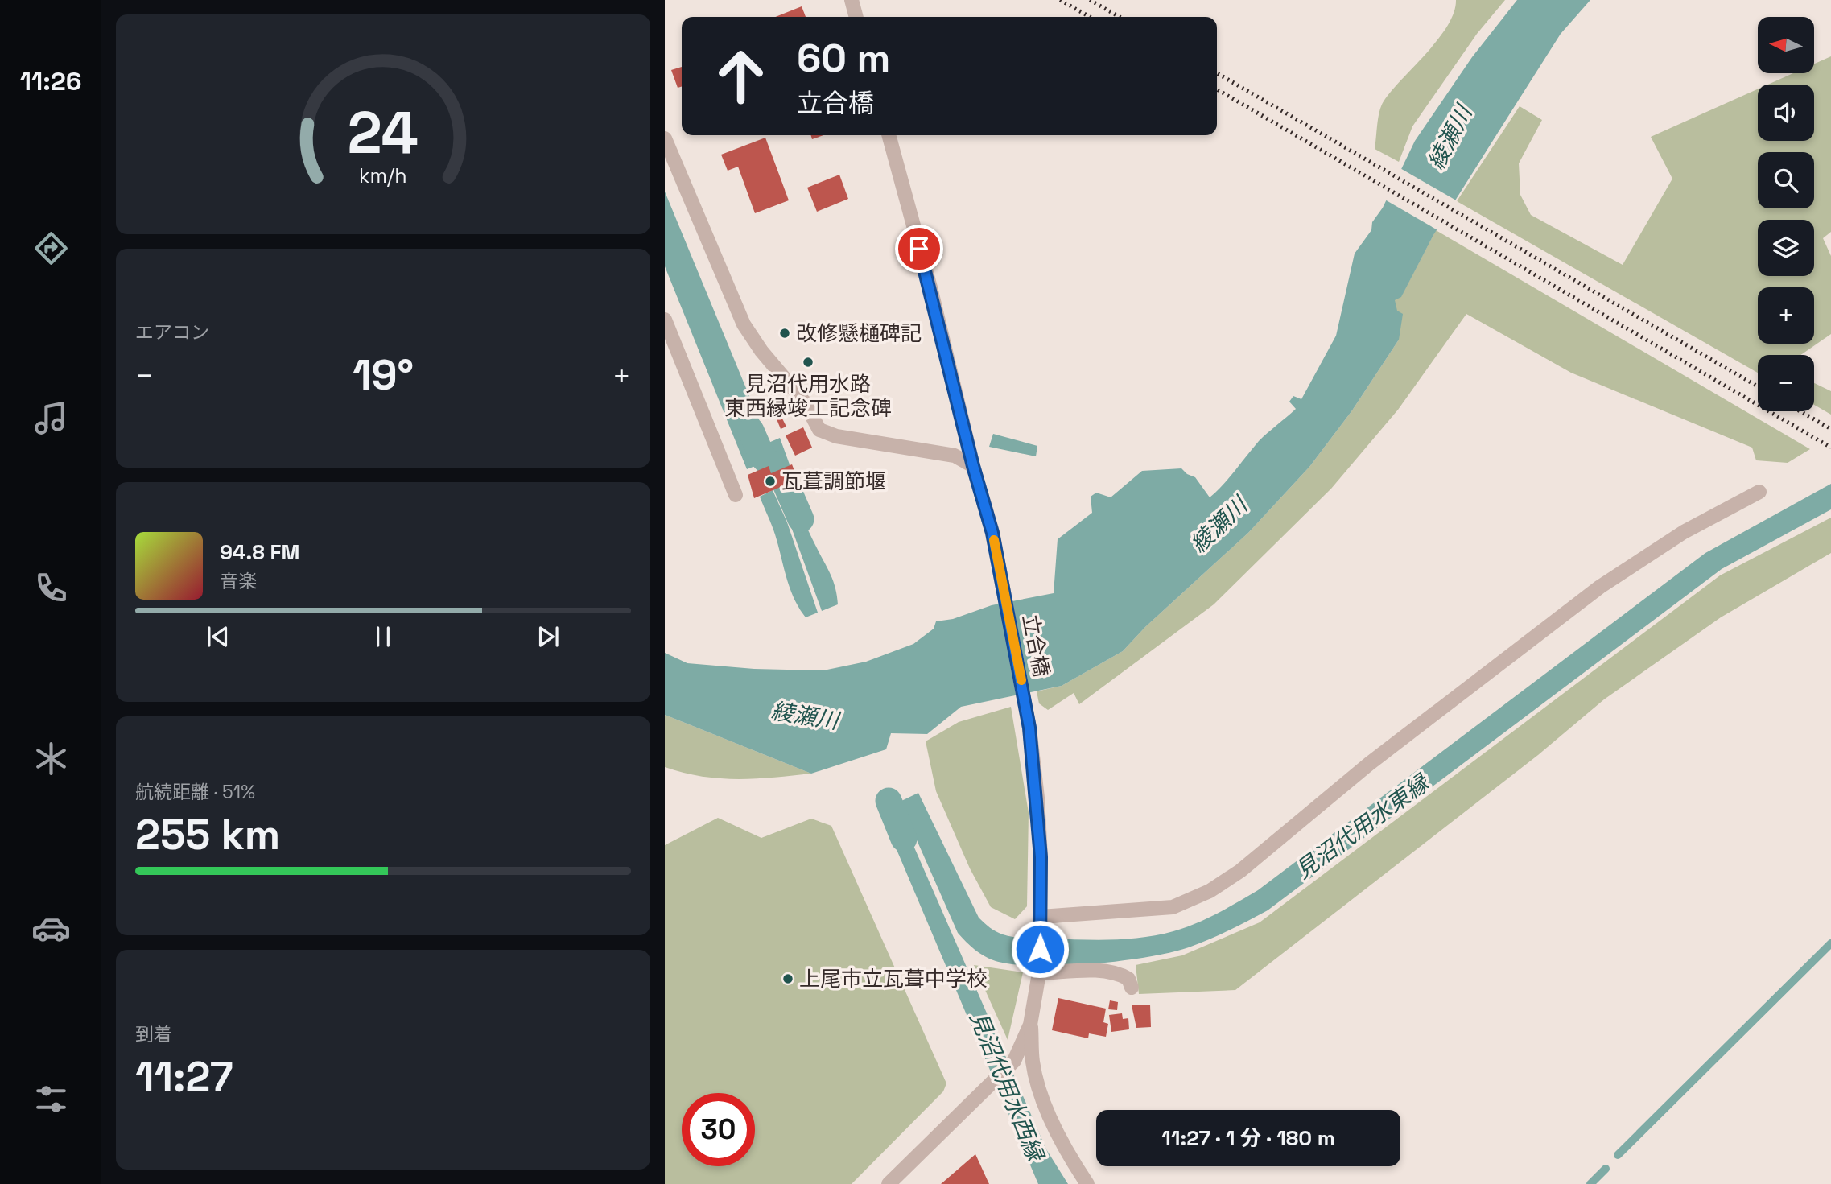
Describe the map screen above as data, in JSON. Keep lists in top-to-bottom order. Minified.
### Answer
{"streets":{"street":["立合橋"]},"water":["綾瀬川","見沼代用水東縁","見沼代用水西縁"],"places":["改修懸樋碑記","見沼代用水路 東西縁竣工記念碑","瓦葺調節堰","上尾市立瓦葺中学校"],"north":"left","page":{"tabs":"11:26","map_buttons":["+","−"],"turn":["60 m","立合橋"],"tile":["エアコン",["航続距離 · 51%","255 km"],["到着","11:27"]],"heat":["−","19°","+"],"song":["94.8 FM","音楽"],"limit":"30","trip":"11:27 · 1 分 · 180 m","gauge":["24","km/h"]}}
